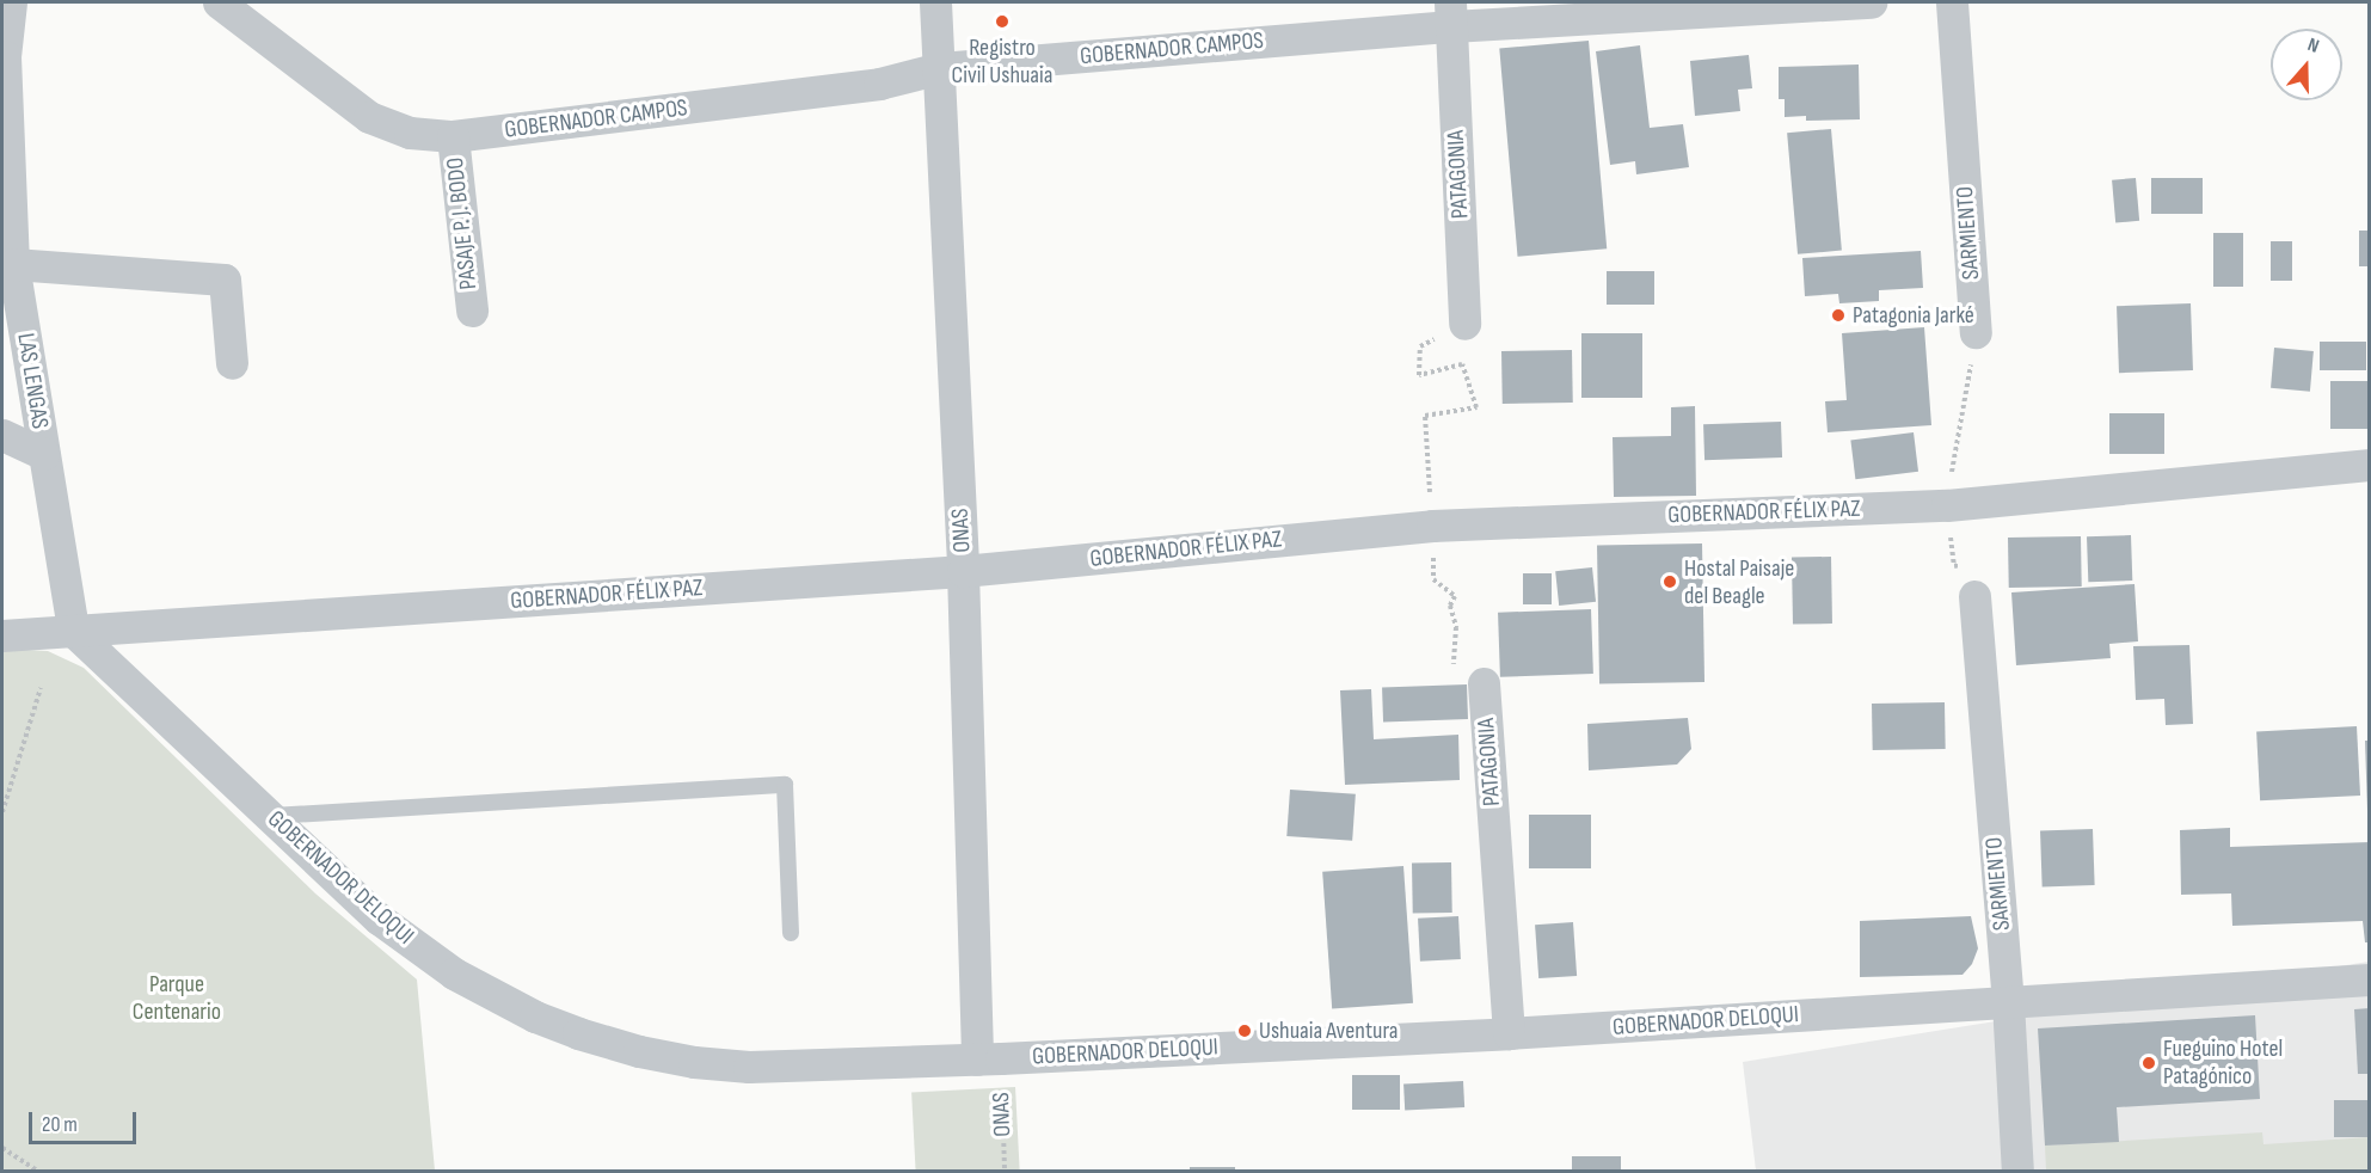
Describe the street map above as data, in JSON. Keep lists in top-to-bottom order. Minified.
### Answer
{"streets":{"street":["GOBERNADOR CAMPOS","PATAGONIA","PASAJE P. J. BODO","SARMIENTO","LAS LENGAS","GOBERNADOR FÉLIX PAZ","ONAS","GOBERNADOR DELOQUI"]},"crossings":[["GOBERNADOR CAMPOS","PATAGONIA"],["GOBERNADOR CAMPOS","PASAJE P. J. BODO"],["GOBERNADOR CAMPOS","ONAS"],["PATAGONIA","GOBERNADOR FÉLIX PAZ"],["PATAGONIA","GOBERNADOR DELOQUI"],["SARMIENTO","GOBERNADOR DELOQUI"],["LAS LENGAS","GOBERNADOR FÉLIX PAZ"],["LAS LENGAS","GOBERNADOR DELOQUI"],["GOBERNADOR FÉLIX PAZ","ONAS"],["GOBERNADOR FÉLIX PAZ","GOBERNADOR DELOQUI"],["ONAS","GOBERNADOR DELOQUI"]],"parks":["Parque Centenario"],"places":["Registro Civil Ushuaia","Patagonia Jarké","Hostal Paisaje del Beagle","Ushuaia Aventura","Fueguino Hotel Patagónico"],"scale_bar":"20 m","north":"top"}
